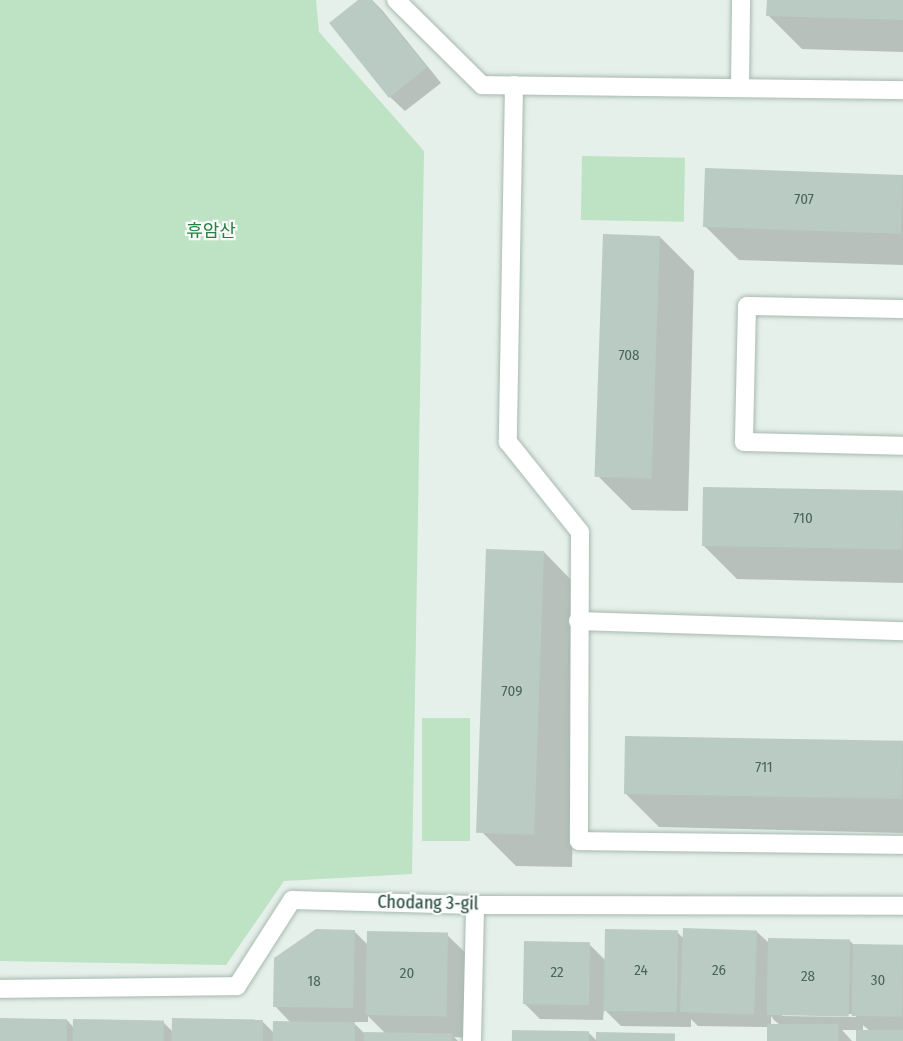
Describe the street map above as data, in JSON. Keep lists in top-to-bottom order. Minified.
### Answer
{"streets":{"street":["Chodang 3-gil"]},"parks":["휴암산"],"house_numbers":["707","708","710","709","711","24","26","22","20","28","30","18"]}
